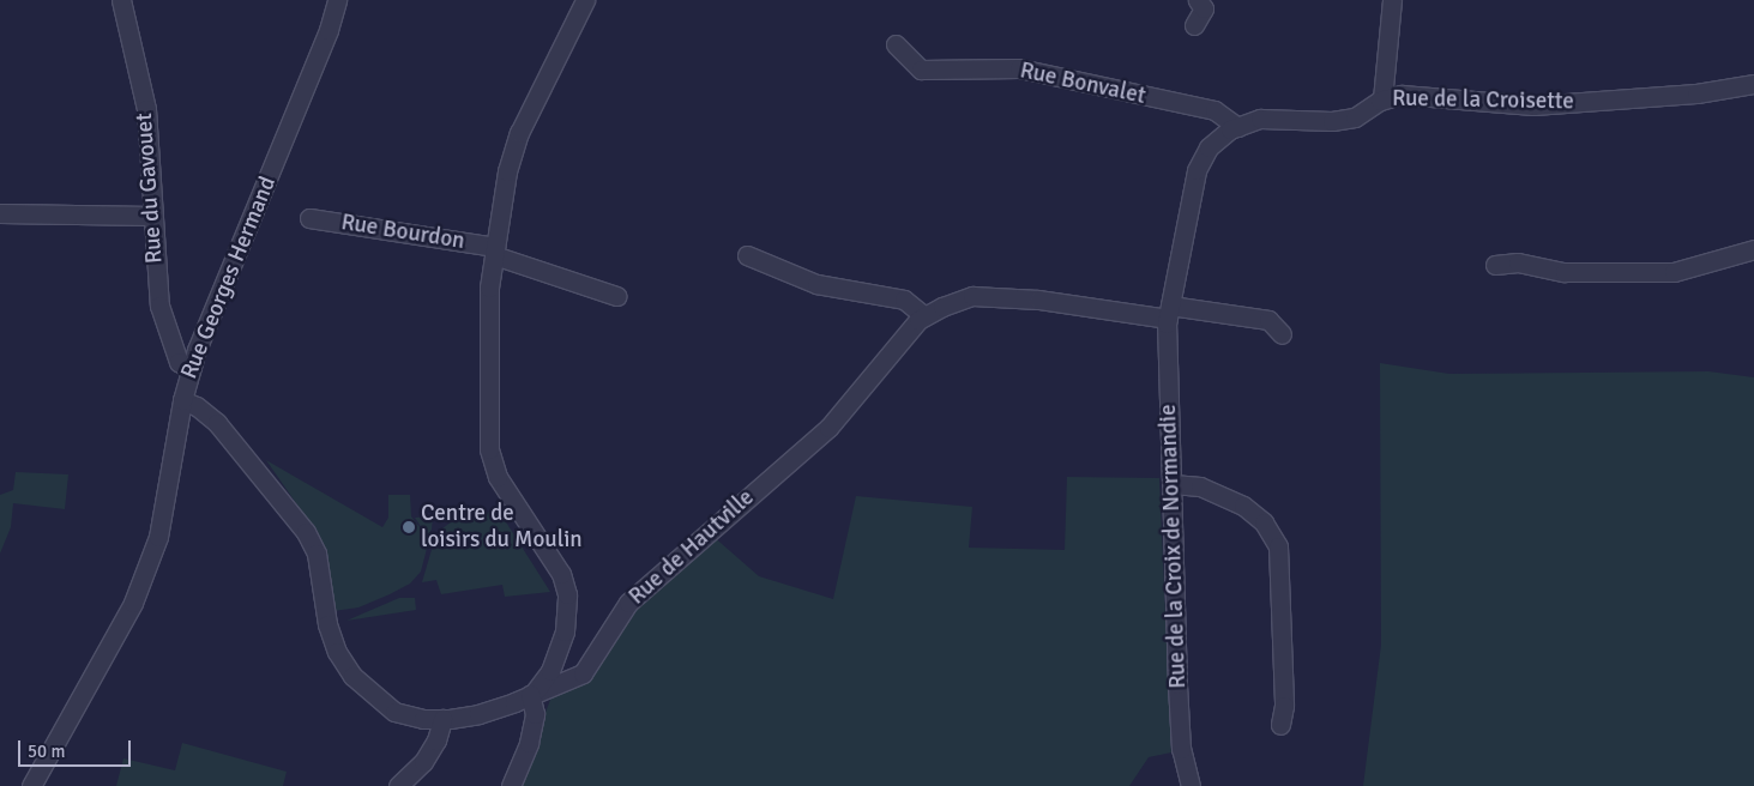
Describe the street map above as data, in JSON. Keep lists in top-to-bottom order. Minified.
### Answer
{"streets":{"street":["Rue Bonvalet","Rue de la Croisette","Rue du Gavouet","Rue Bourdon","Rue Georges Hermand","Rue de la Croix de Normandie","Rue de Hautville"]},"crossings":[["Rue Bonvalet","Rue de la Croisette"],["Rue de la Croisette","Rue de la Croix de Normandie"],["Rue de la Croisette","Rue de Hautville"],["Rue du Gavouet","Rue Georges Hermand"],["Rue Georges Hermand","Rue de Hautville"],["Rue de la Croix de Normandie","Rue de Hautville"]],"places":["Centre de loisirs du Moulin"],"scale_bar":"50 m"}
